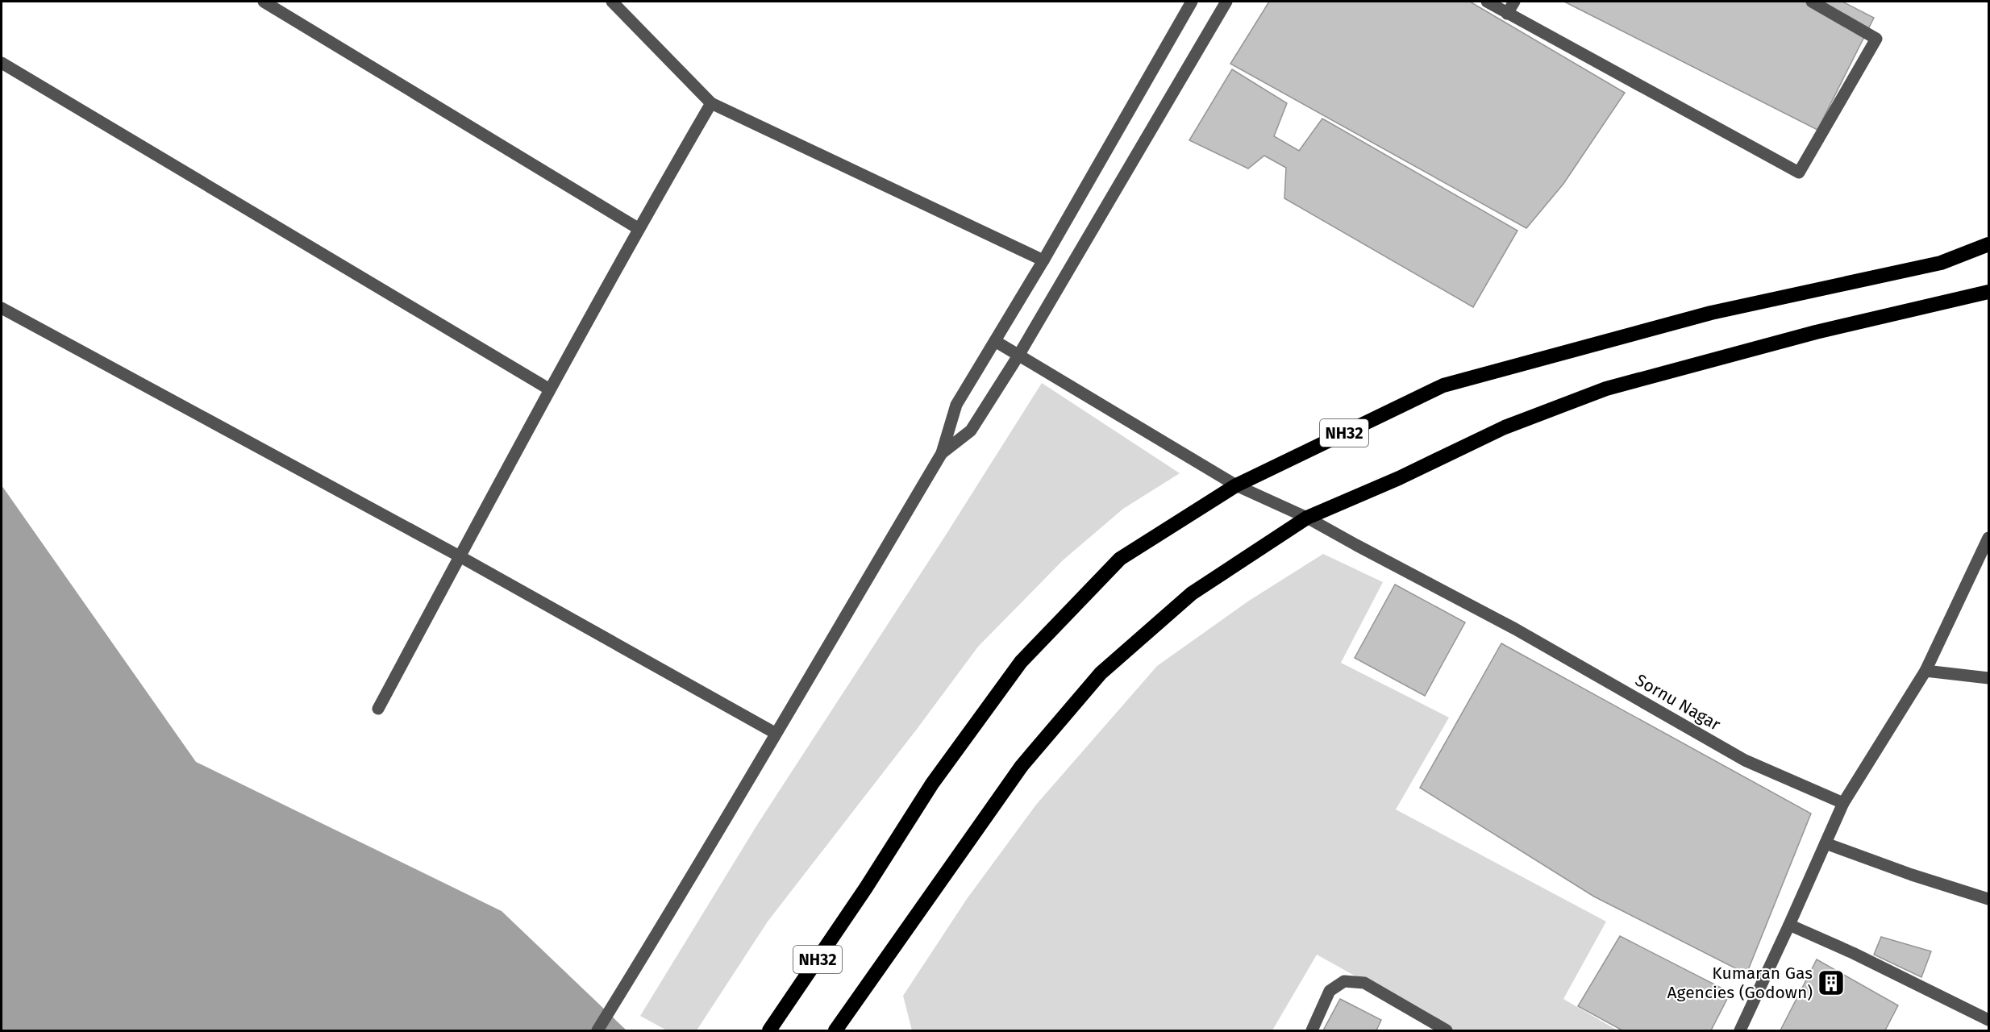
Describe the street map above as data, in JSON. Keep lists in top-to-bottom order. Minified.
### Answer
{"streets":{"highway":["NH32"],"street":["Sornu Nagar"]},"crossings":[["NH32","Sornu Nagar"]],"places":{"building":["Kumaran Gas Agencies (Godown)"]}}
